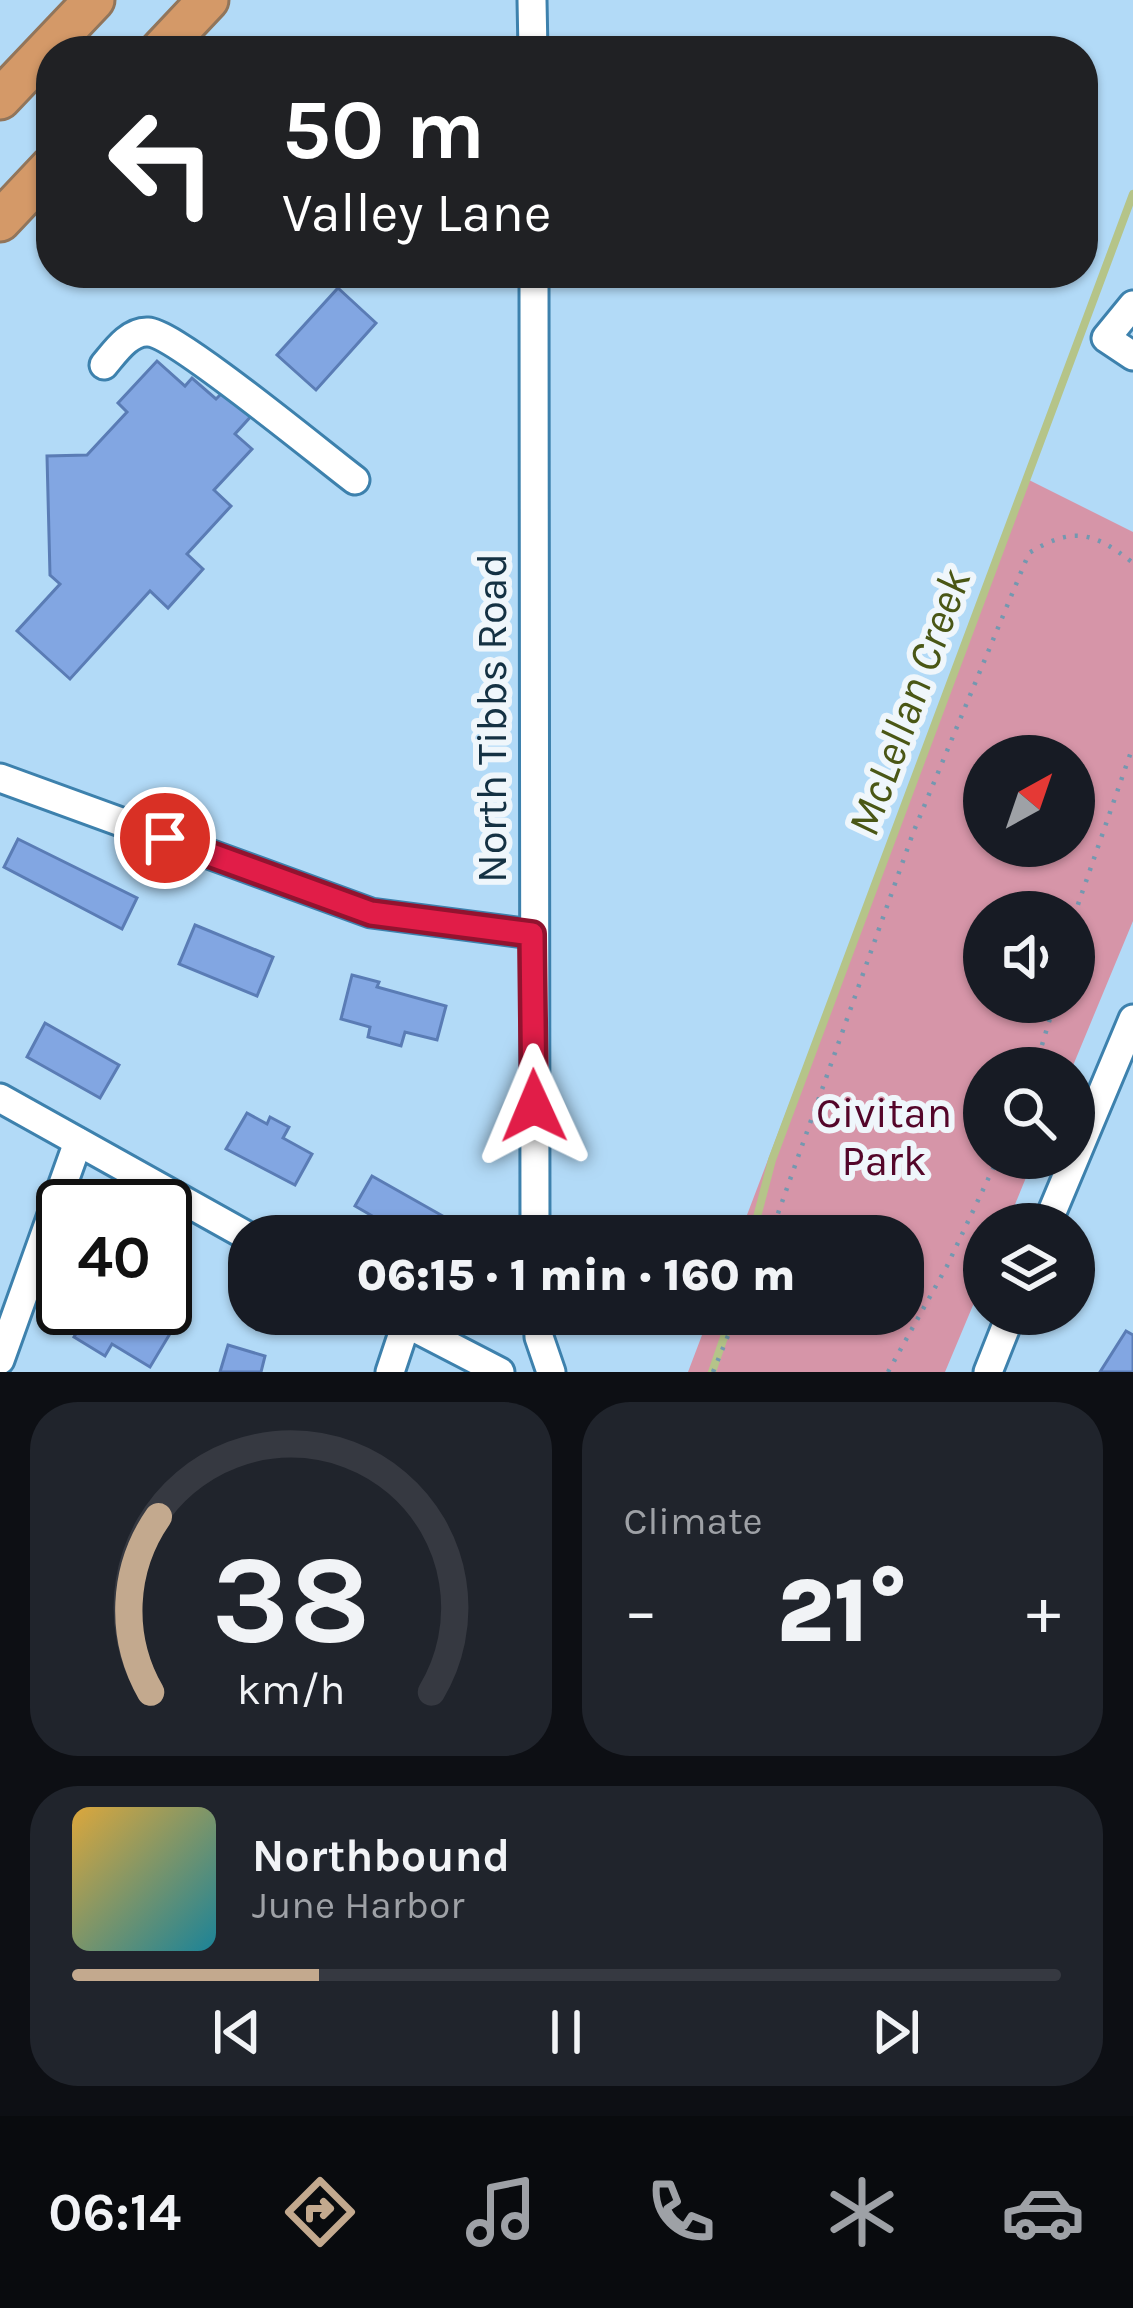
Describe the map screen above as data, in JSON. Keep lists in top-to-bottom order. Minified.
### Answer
{"streets":{"street":["North Tibbs Road"]},"water":["McLellan Creek"],"parks":["Civitan Park"],"north":"top right","page":{"turn":["50 m","Valley Lane"],"limit":"40","trip":"06:15 · 1 min · 160 m","tile":"Climate","heat":["−","21°","+"],"song":["Northbound","June Harbor"],"tabs":"06:14","gauge":["38","km/h"]}}
